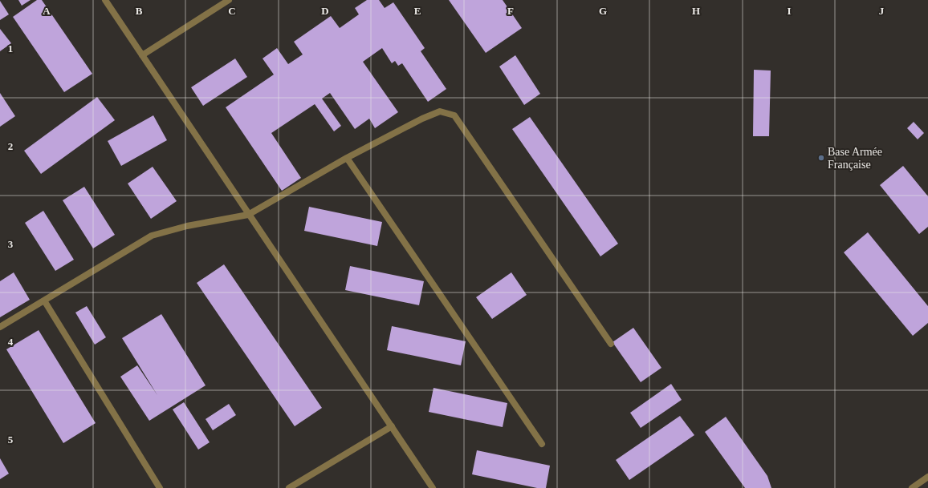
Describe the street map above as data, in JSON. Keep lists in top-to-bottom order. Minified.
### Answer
{"places":["Base Armée Française"],"grid":{"columns":["A","B","C","D","E","F","G","H","I","J"],"rows":["1","2","3","4","5"]}}
